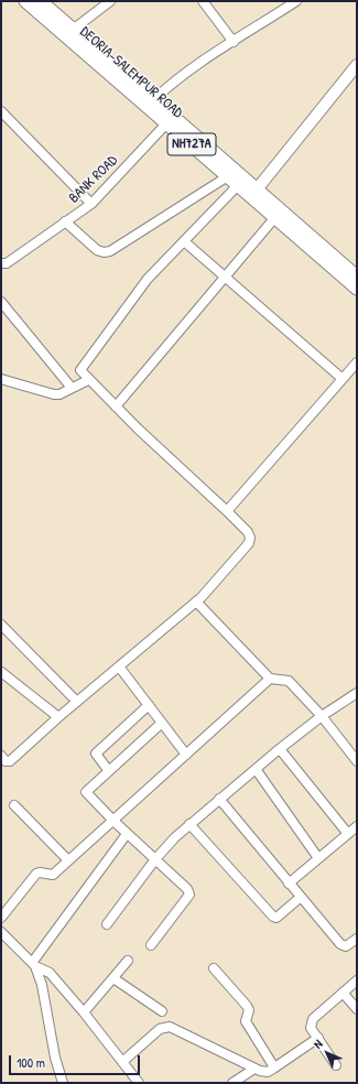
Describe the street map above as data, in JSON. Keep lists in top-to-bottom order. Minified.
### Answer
{"streets":{"highway":["DEORIA-SALEMPUR ROAD","NH727A"],"street":["BANK ROAD"]},"crossings":[["DEORIA-SALEMPUR ROAD","BANK ROAD"]],"scale_bar":"100 m","north":"top left"}
